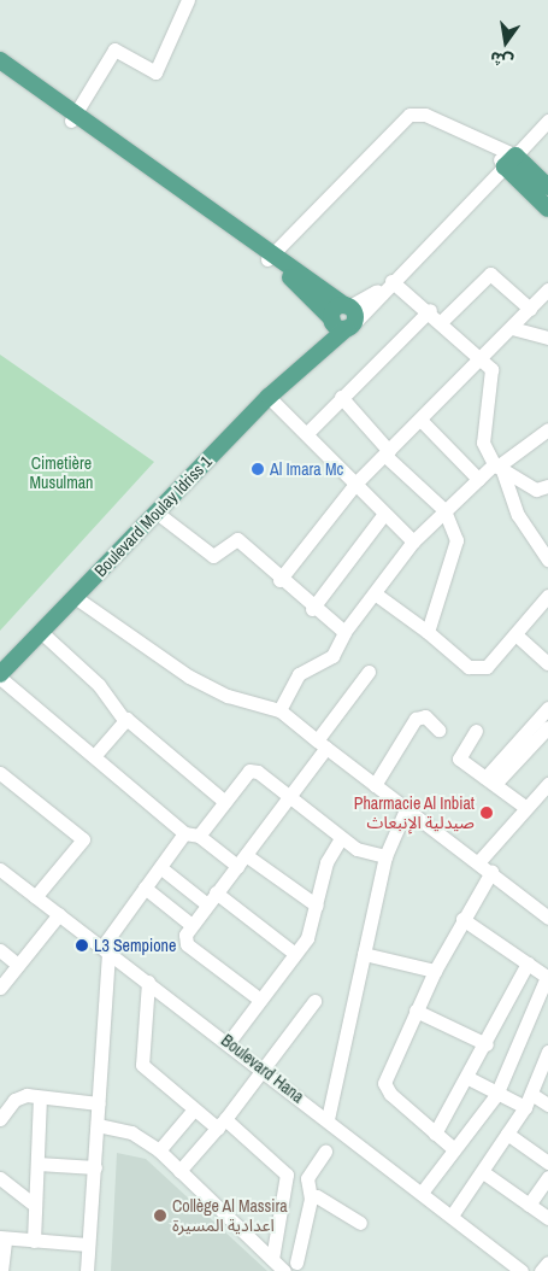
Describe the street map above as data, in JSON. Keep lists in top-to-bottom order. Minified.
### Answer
{"streets":{"main road":["Boulevard Moulay Idriss 1"],"street":["Boulevard Hana"]},"parks":["Cimetière Musulman"],"places":["Al Imara Mc","Pharmacie Al Inbiat صيدلية الإنبعاث","L3 Sempione","Collège Al Massira اعدادية المسيرة"],"north":"bottom"}
